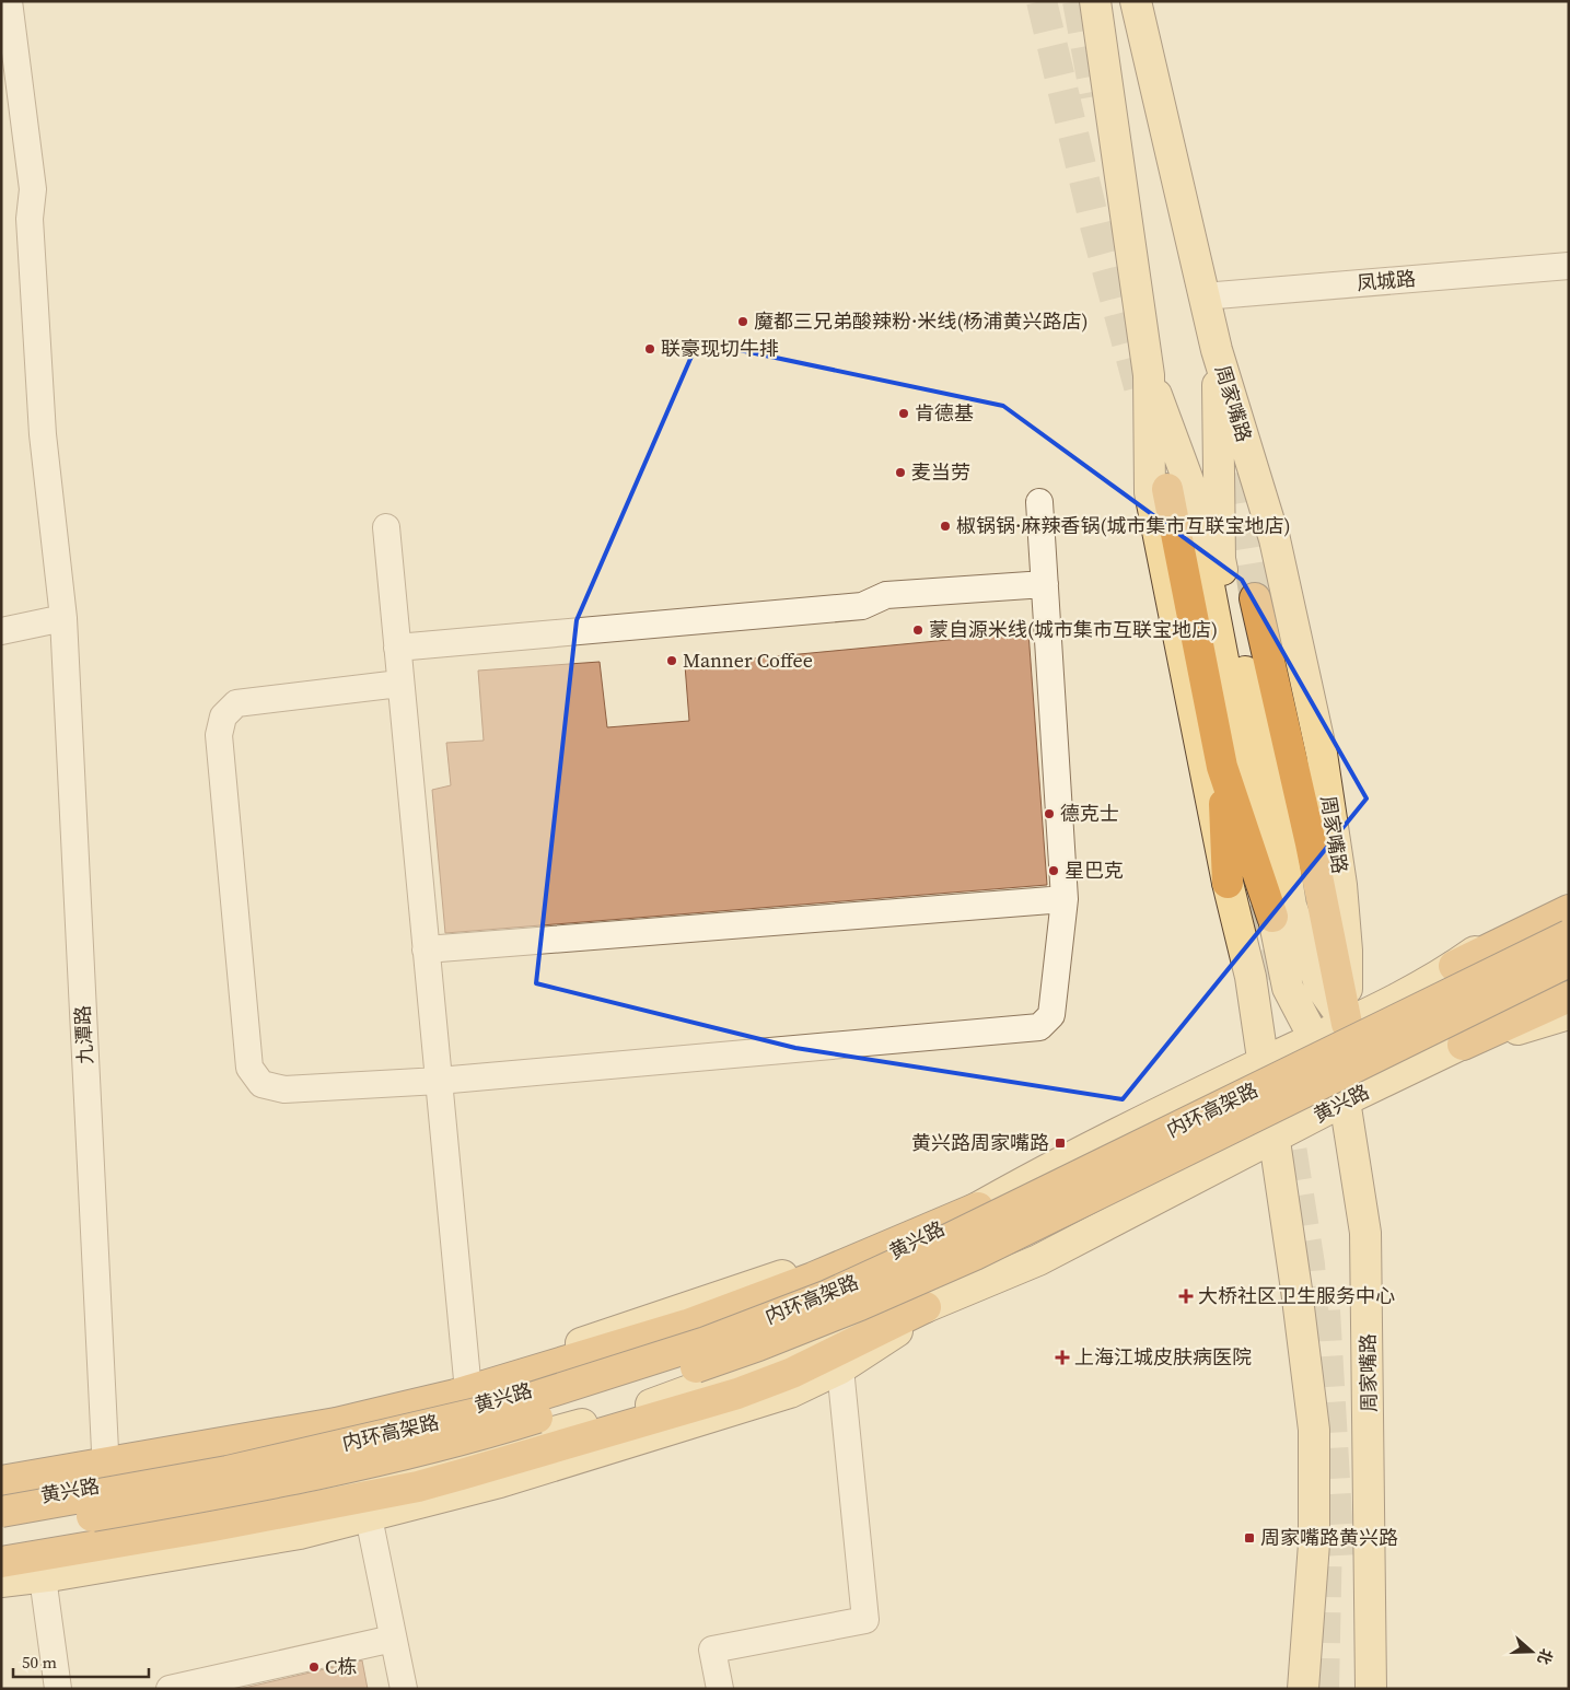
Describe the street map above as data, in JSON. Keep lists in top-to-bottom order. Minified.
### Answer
{"streets":{"highway":["内环高架路"],"main road":["周家嘴路","黄兴路"],"street":["凤城路","九潭路"]},"crossings":[["凤城路","周家嘴路"],["周家嘴路","黄兴路"],["九潭路","黄兴路"]],"places":{"other":["魔都三兄弟酸辣粉·米线(杨浦黄兴路店)","联豪现切牛排","肯德基","麦当劳","椒锅锅·麻辣香锅(城市集市互联宝地店)","蒙自源米线(城市集市互联宝地店)","Manner Coffee","德克士","星巴克","C栋"],"transit":["黄兴路周家嘴路","周家嘴路黄兴路"],"health":["大桥社区卫生服务中心","上海江城皮肤病医院"]},"scale_bar":"50 m","north":"right"}
